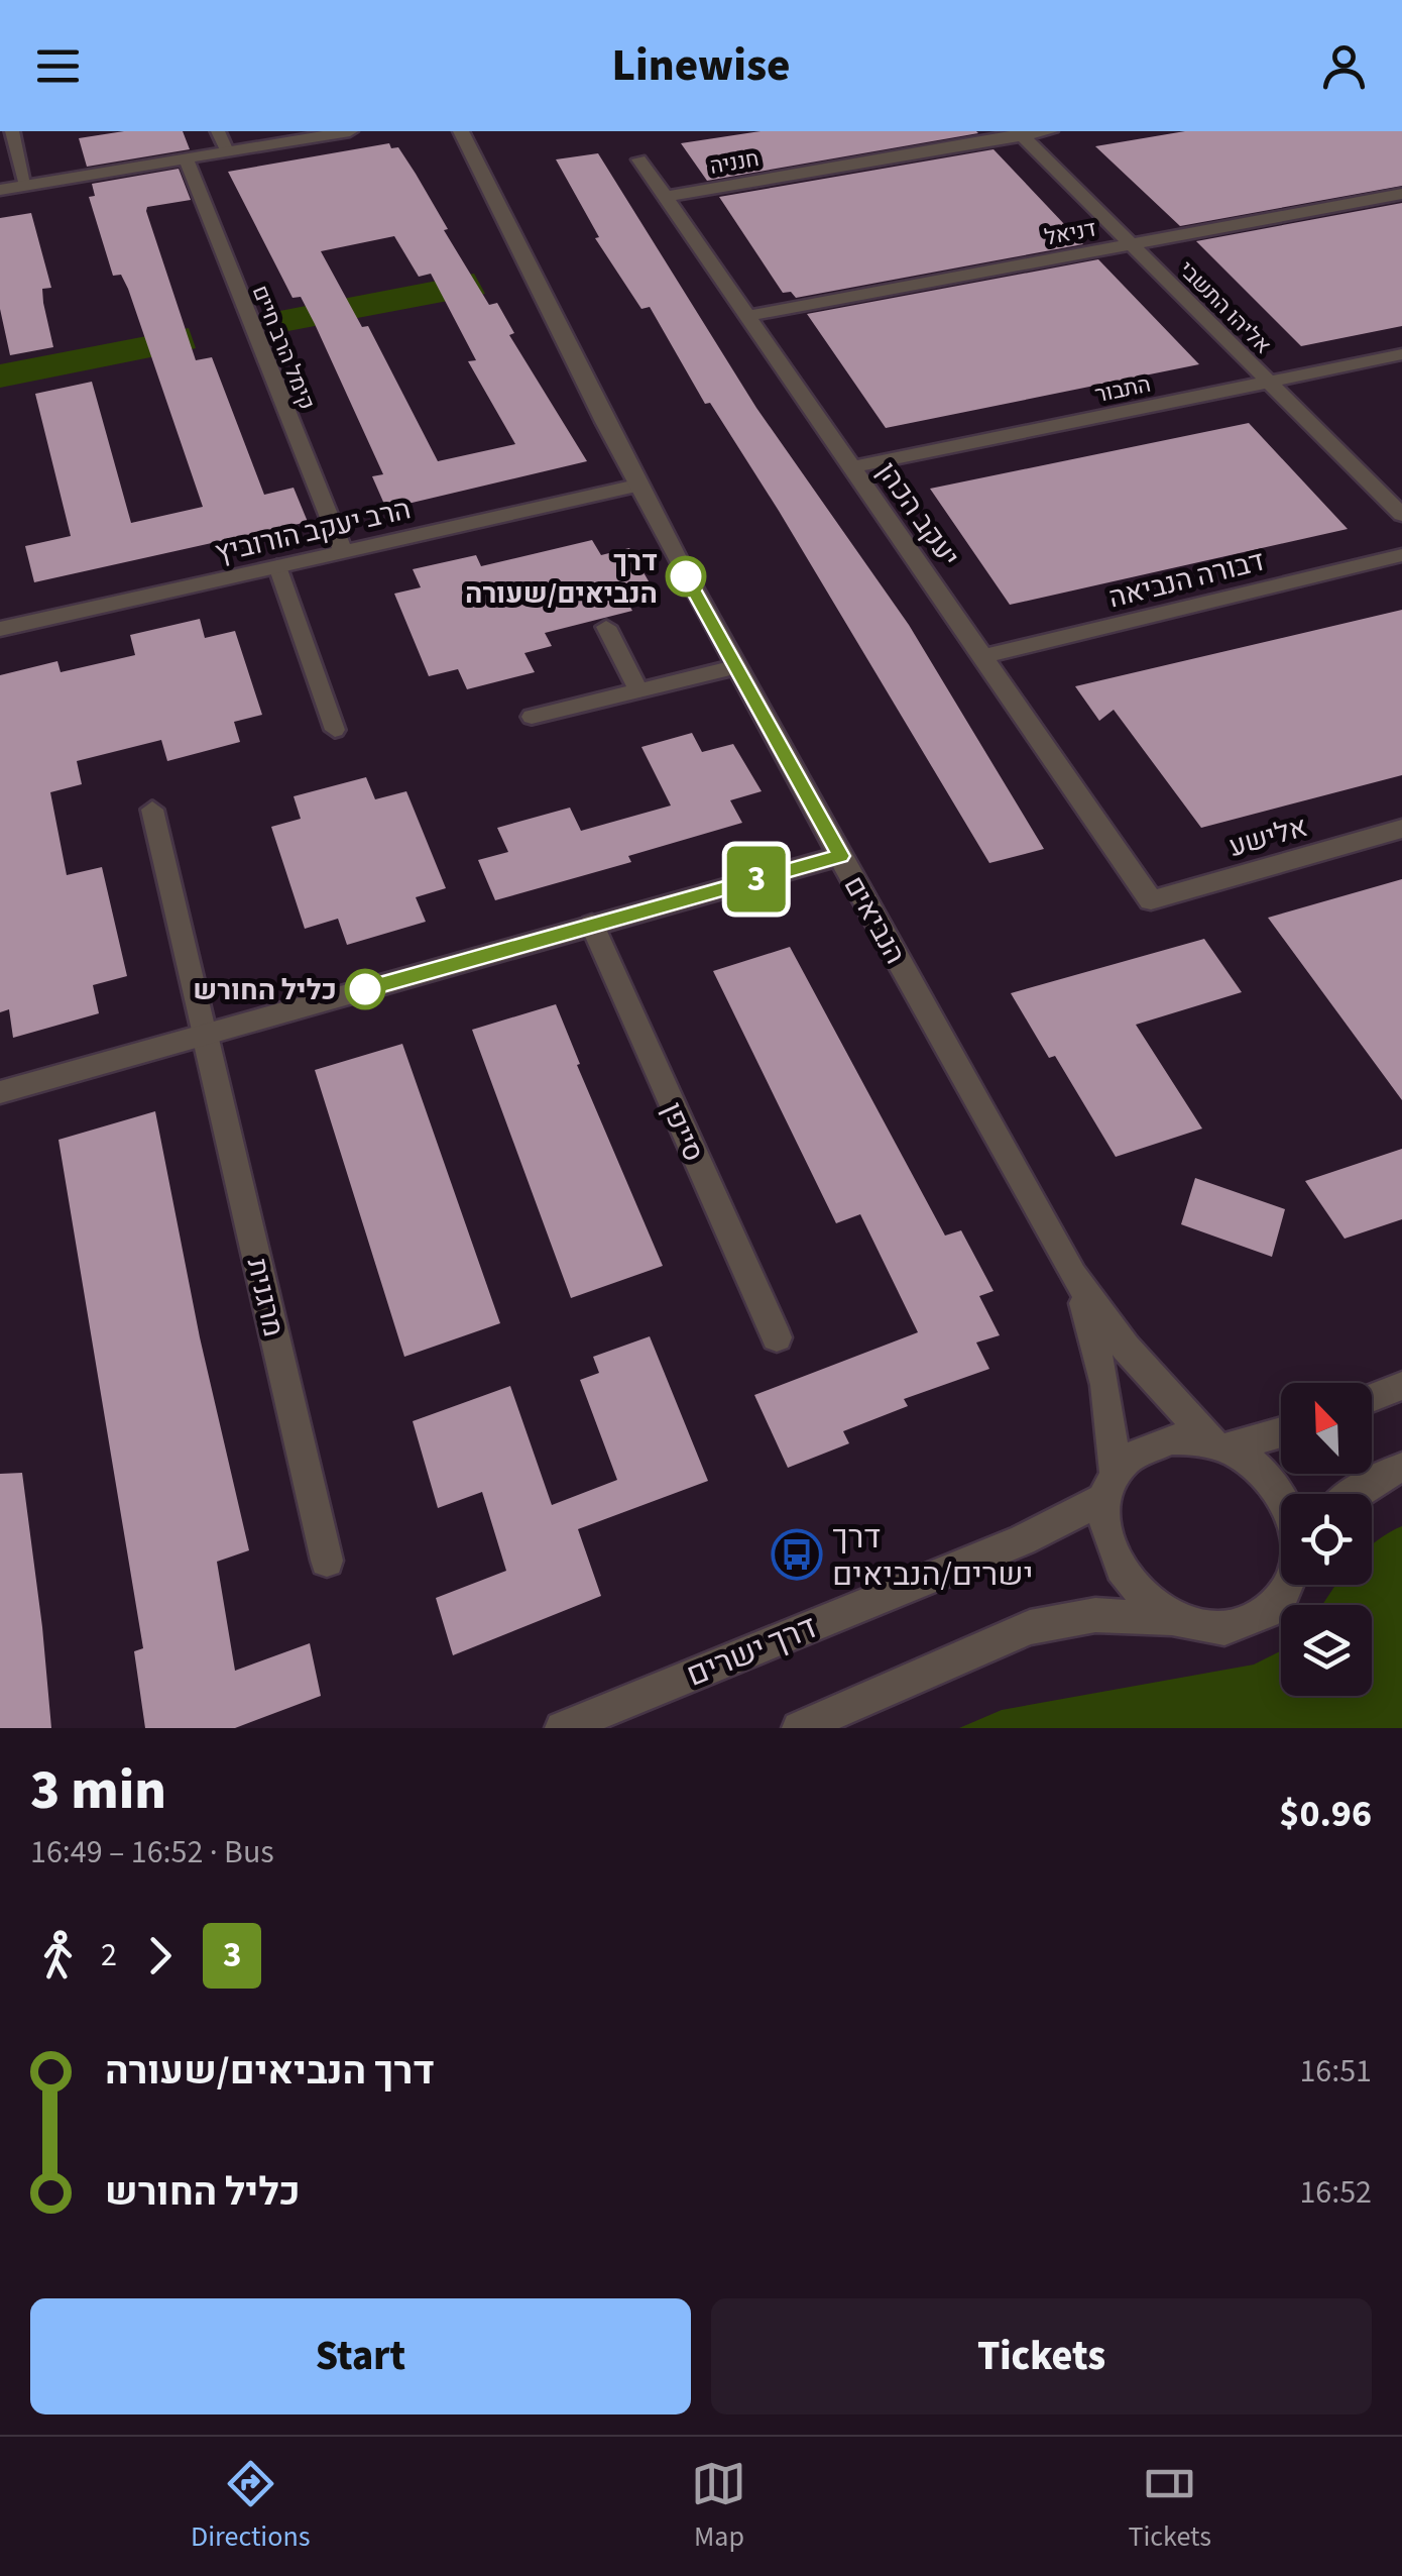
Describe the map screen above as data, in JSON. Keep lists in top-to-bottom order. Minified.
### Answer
{"streets":{"street":["חנניה","דניאל","אליהו התשבי","קימל הרב חיים","התבור","יעקב הכהן","הרב יעקב הורוביץ","דבורה הנביאה","אלישע","הנביאים","סייפן","מרגנית","דרך ישרים"]},"crossings":[["חנניה","אליהו התשבי"],["חנניה","יעקב הכהן"],["דניאל","אליהו התשבי"],["דניאל","יעקב הכהן"],["אליהו התשבי","התבור"],["קימל הרב חיים","הרב יעקב הורוביץ"],["התבור","יעקב הכהן"],["יעקב הכהן","דבורה הנביאה"],["יעקב הכהן","אלישע"],["הרב יעקב הורוביץ","הנביאים"],["הנביאים","דרך ישרים"]],"places":{"other":["דרך הנביאים/שעורה","כליל החורש"],"bus stop":["דרך ישרים/הנביאים"]},"lines":["bus line 3"],"north":"top left","page":{"header":"Linewise","on_map":"3","heading":["3 min","16:49 – 16:52 · Bus","$0.96"],"legs":["2","3"],"list":[{"name":"דרך הנביאים/שעורה","value":"16:51"},{"name":"כליל החורש","value":"16:52"}],"buttons":["Start","Tickets"],"tabs":["Directions","Map","Tickets"]}}
